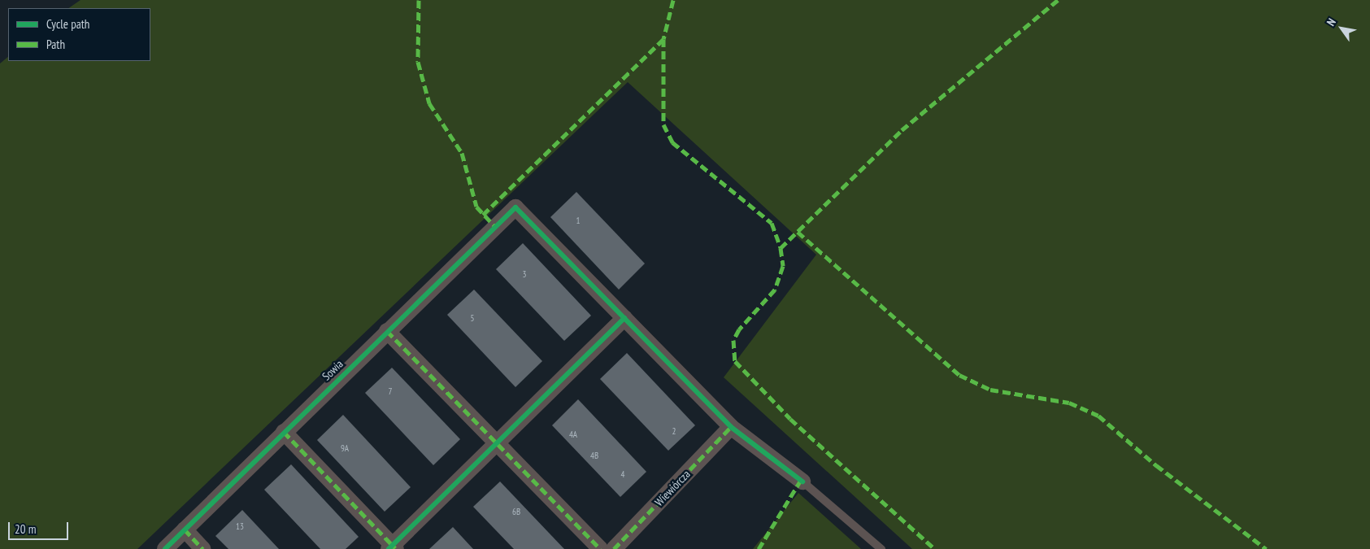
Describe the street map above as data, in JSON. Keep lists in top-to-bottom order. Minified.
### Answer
{"streets":{"street":["Sowia","Wiewiórcza"]},"house_numbers":["1","3","5","7","2","4A","9A","4B","4","6B","13"],"legend":["Cycle path","Path"],"scale_bar":"20 m","north":"top left"}
